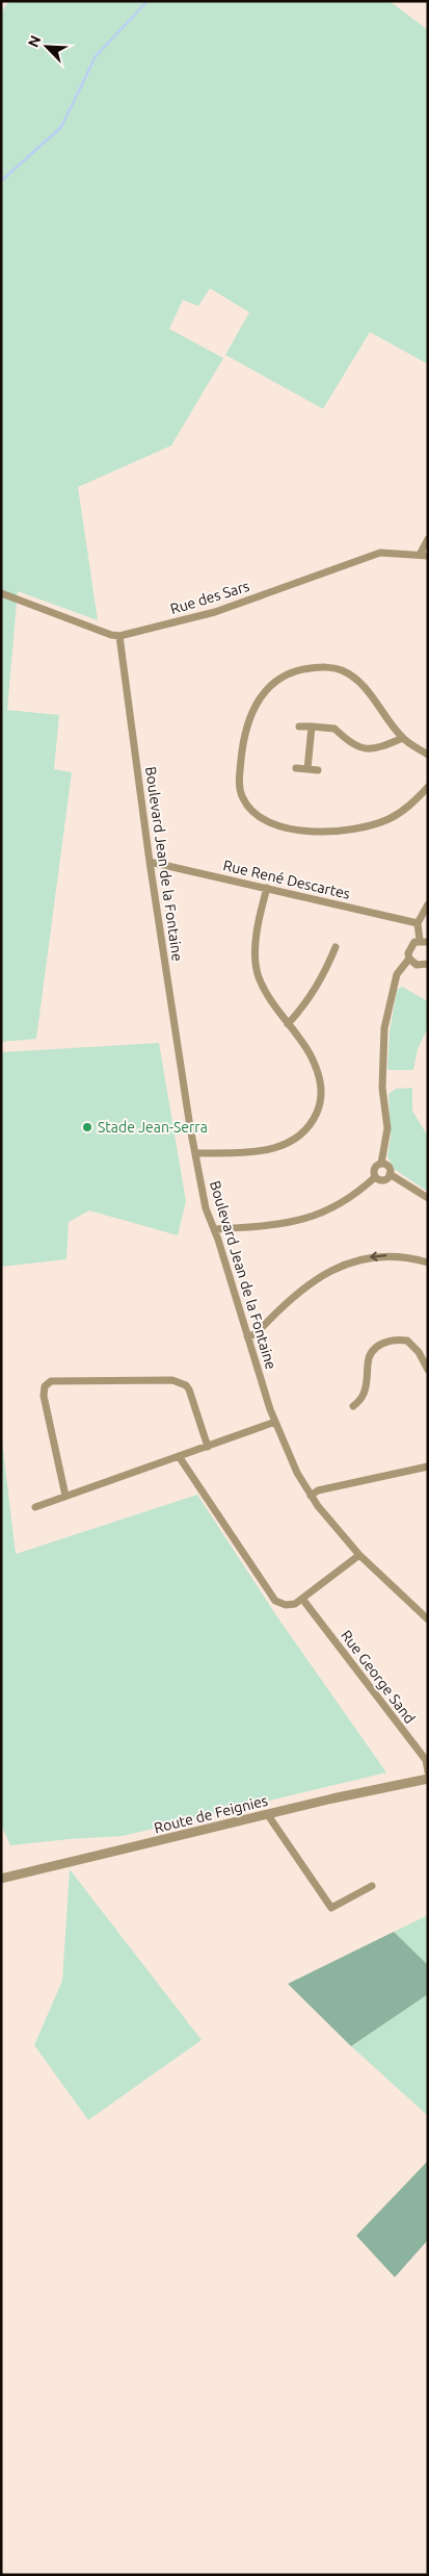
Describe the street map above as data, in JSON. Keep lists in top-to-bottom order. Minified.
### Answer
{"streets":{"street":["Rue des Sars","Boulevard Jean de la Fontaine","Rue René Descartes","Rue George Sand","Route de Feignies"]},"crossings":[["Rue des Sars","Boulevard Jean de la Fontaine"],["Boulevard Jean de la Fontaine","Rue René Descartes"]],"places":["Stade Jean-Serra"],"north":"top left"}
